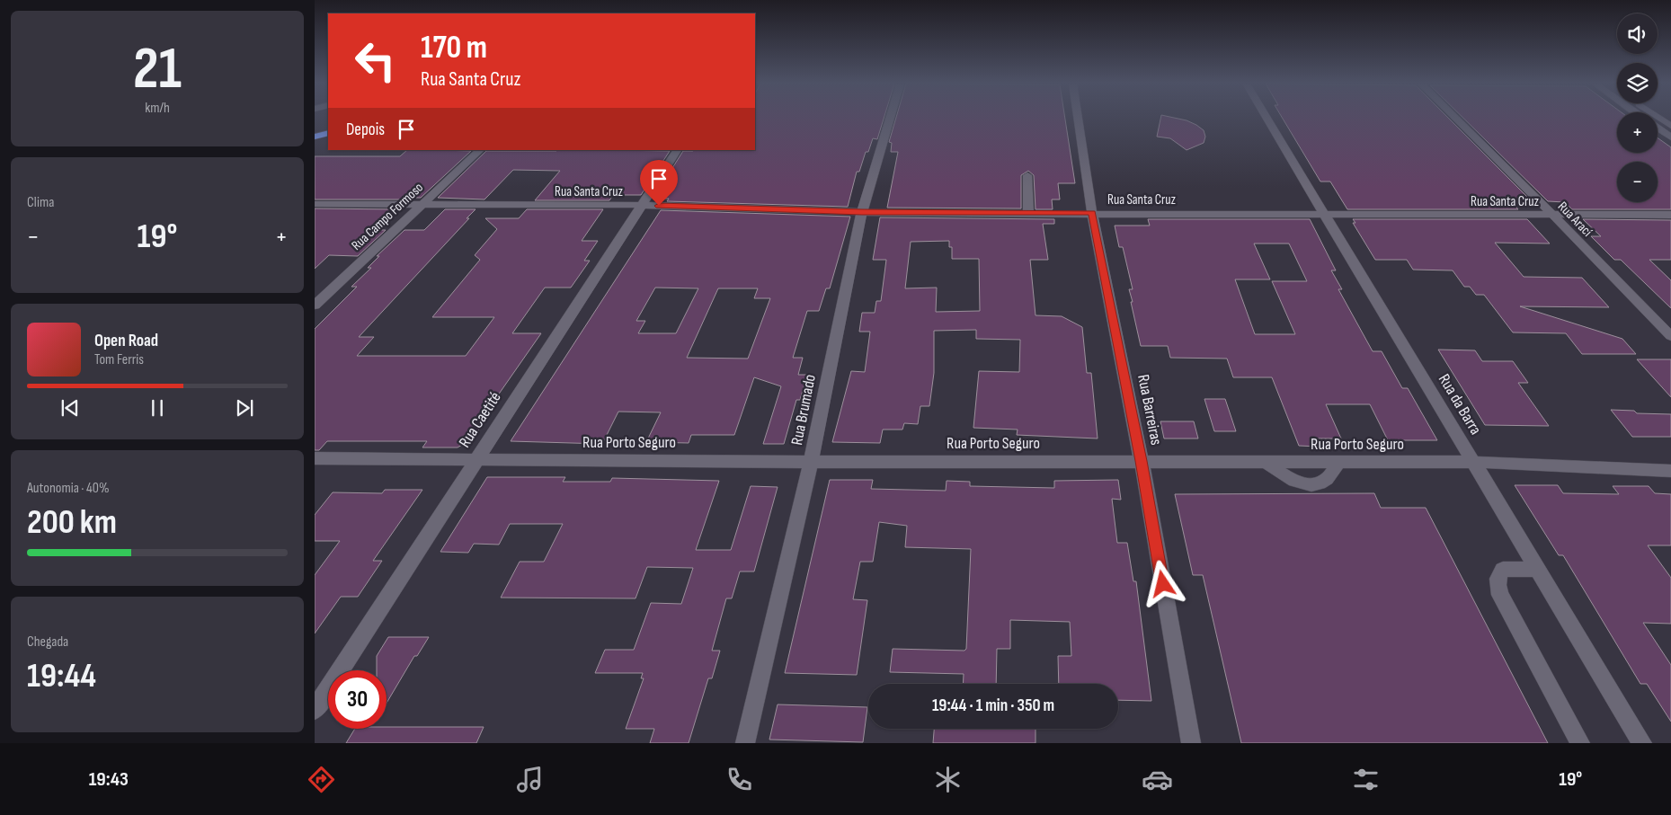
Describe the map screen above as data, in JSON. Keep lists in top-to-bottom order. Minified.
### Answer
{"streets":{"street":["Rua Santa Cruz","Rua Campo Formoso","Rua Arací","Rua da Barra","Rua Brumado","Rua Barreiras","Rua Caetité","Rua Porto Seguro"]},"crossings":[["Rua Santa Cruz","Rua Campo Formoso"],["Rua Santa Cruz","Rua Arací"],["Rua Santa Cruz","Rua da Barra"],["Rua Santa Cruz","Rua Brumado"],["Rua Santa Cruz","Rua Barreiras"],["Rua Santa Cruz","Rua Caetité"],["Rua da Barra","Rua Porto Seguro"],["Rua Brumado","Rua Porto Seguro"],["Rua Barreiras","Rua Porto Seguro"],["Rua Caetité","Rua Porto Seguro"]],"page":{"tile":[["21","km/h"],"Clima",["Autonomia · 40%","200 km"],["Chegada","19:44"]],"map_buttons":["+","−"],"turn":["170 m","Rua Santa Cruz"],"then":"Depois","heat":["−","19°","+"],"song":["Open Road","Tom Ferris"],"limit":"30","trip":"19:44 · 1 min · 350 m","tabs":["19:43","19°"]}}
